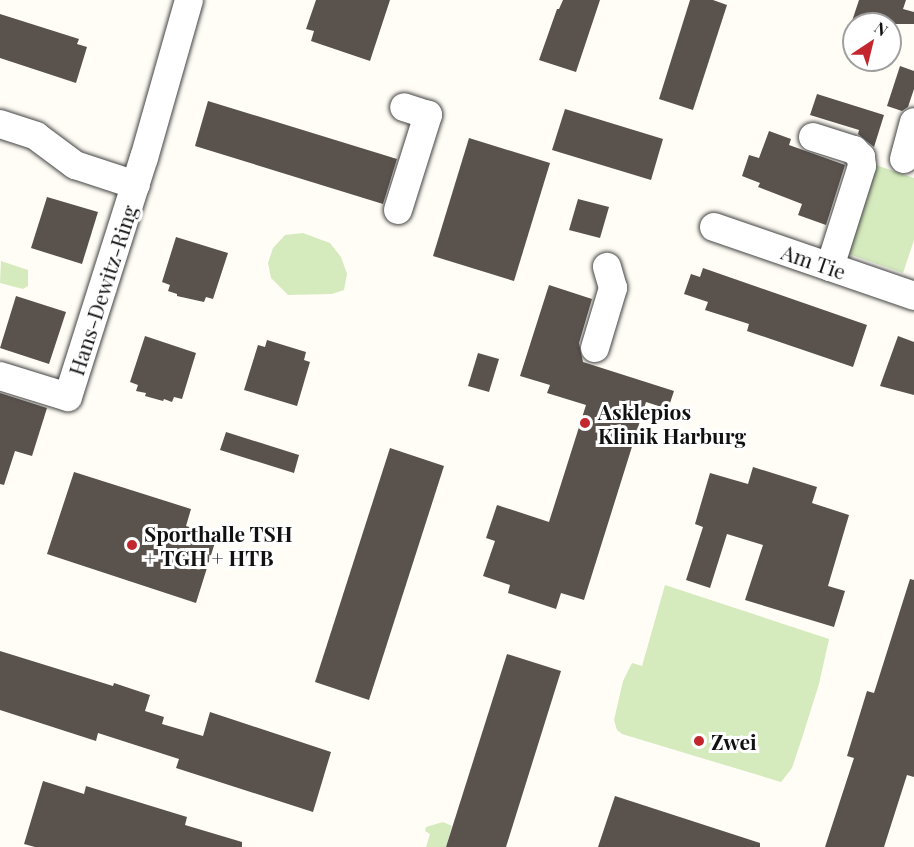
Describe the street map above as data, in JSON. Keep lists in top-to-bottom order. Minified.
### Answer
{"streets":{"street":["Am Tie","Hans-Dewitz-Ring"]},"places":["Asklepios Klinik Harburg","Sporthalle TSH + TGH + HTB","Zwei"],"north":"top right"}
